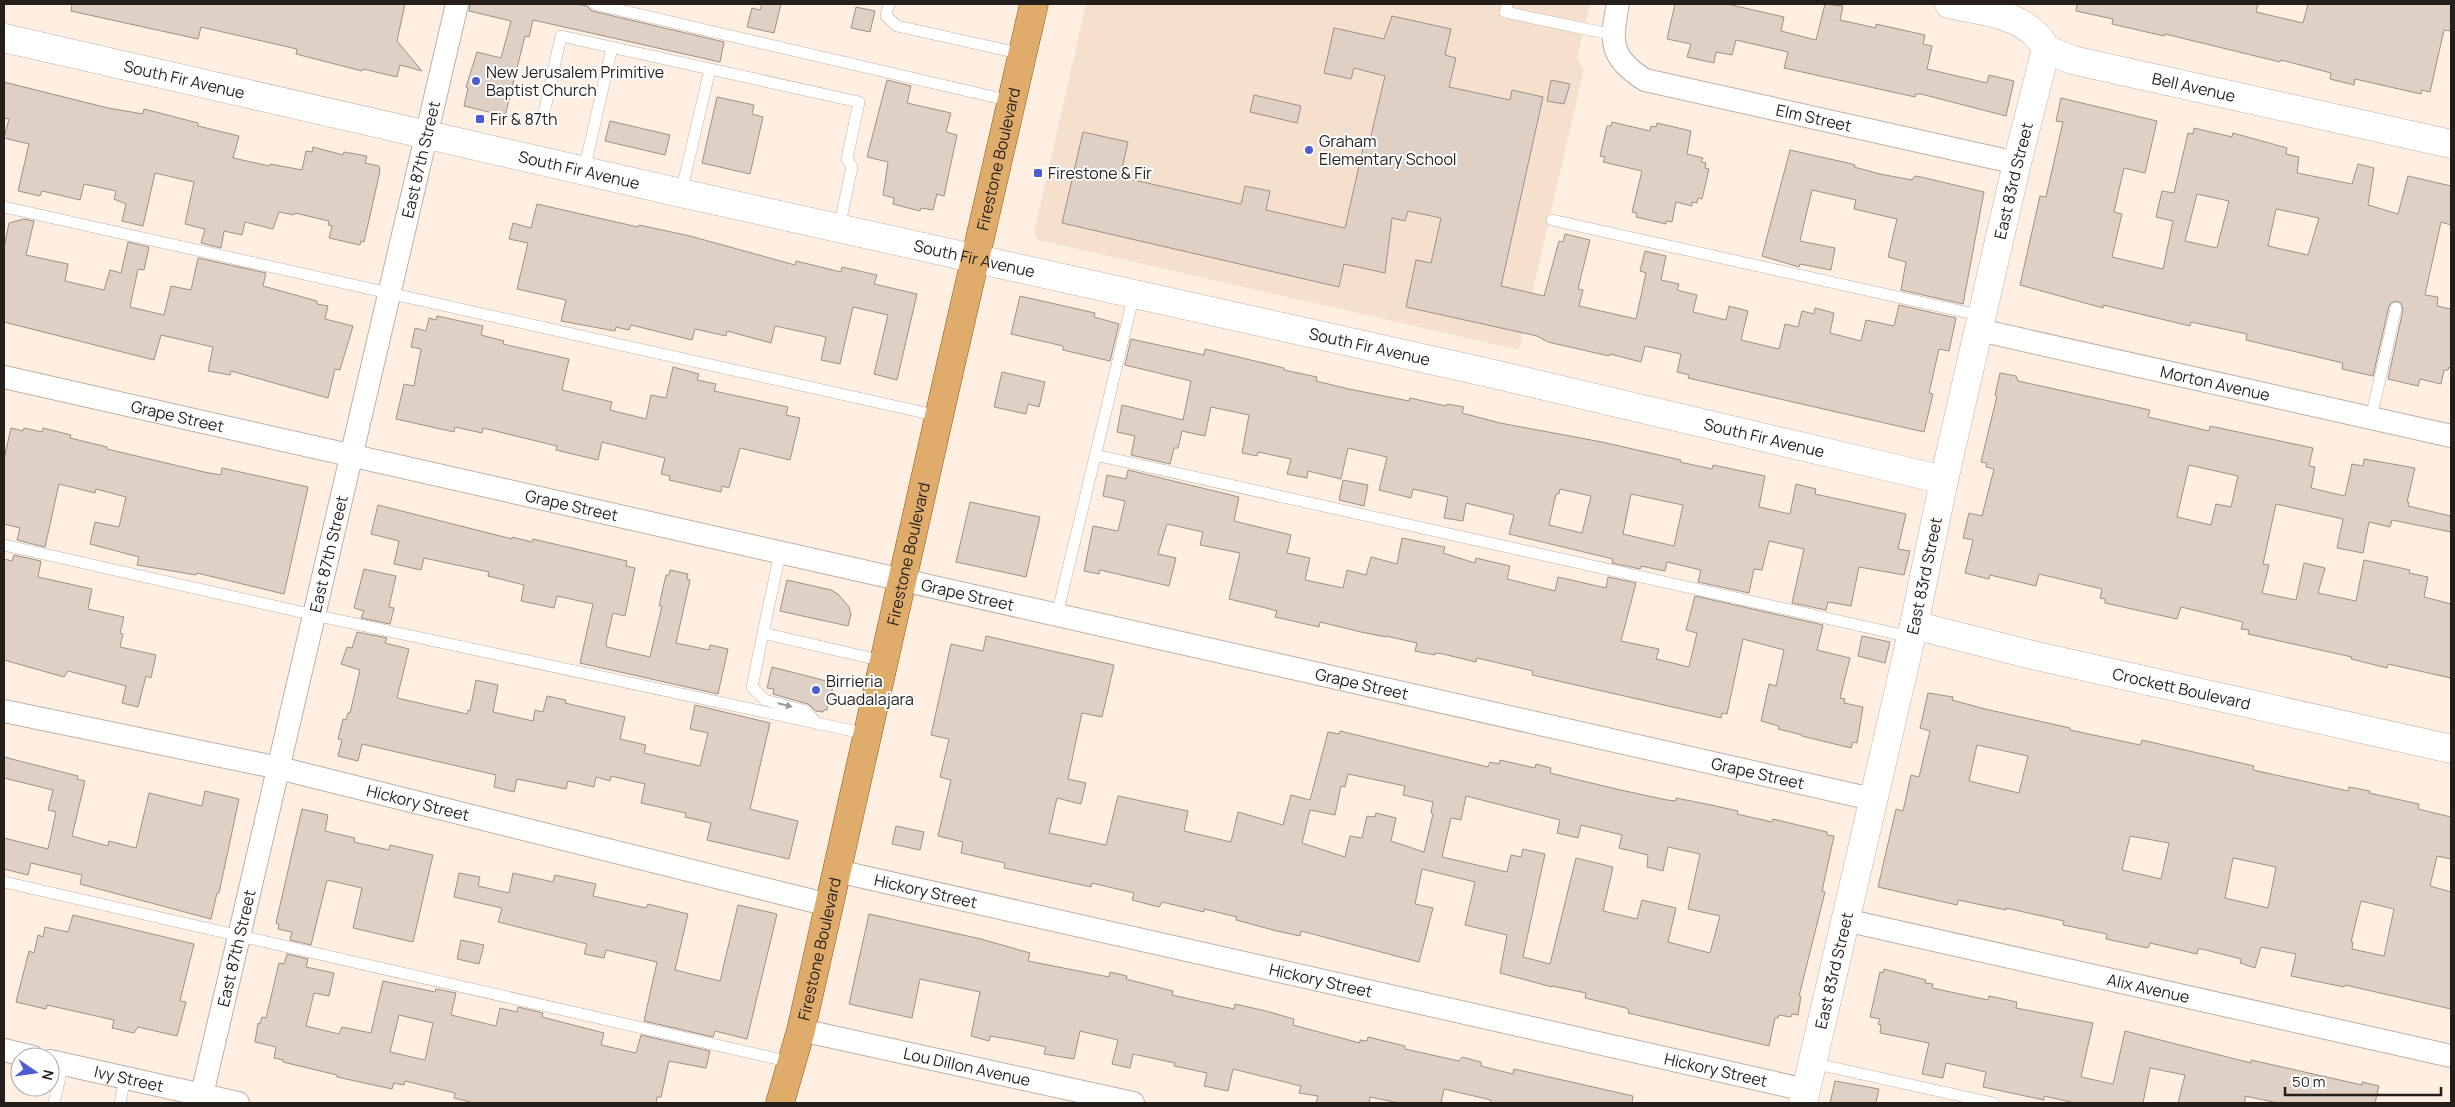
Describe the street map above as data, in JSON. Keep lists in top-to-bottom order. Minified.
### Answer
{"streets":{"main road":["Firestone Boulevard"],"street":["South Fir Avenue","Bell Avenue","Elm Street","East 87th Street","East 83rd Street","Morton Avenue","Grape Street","Crockett Boulevard","Hickory Street","Alix Avenue","Lou Dillon Avenue","Ivy Street"]},"crossings":[["South Fir Avenue","East 87th Street"],["South Fir Avenue","Firestone Boulevard"],["South Fir Avenue","East 83rd Street"],["Bell Avenue","East 83rd Street"],["Elm Street","East 83rd Street"],["East 87th Street","Grape Street"],["East 87th Street","Hickory Street"],["East 87th Street","Ivy Street"],["Firestone Boulevard","Grape Street"],["Firestone Boulevard","Hickory Street"],["Firestone Boulevard","Lou Dillon Avenue"],["East 83rd Street","Morton Avenue"],["East 83rd Street","Grape Street"],["East 83rd Street","Crockett Boulevard"],["East 83rd Street","Hickory Street"],["East 83rd Street","Alix Avenue"]],"places":{"other":["New Jerusalem Primitive Baptist Church","Graham Elementary School","Birrieria Guadalajara"],"transit":["Fir & 87th","Firestone & Fir"]},"scale_bar":"50 m","north":"right"}
